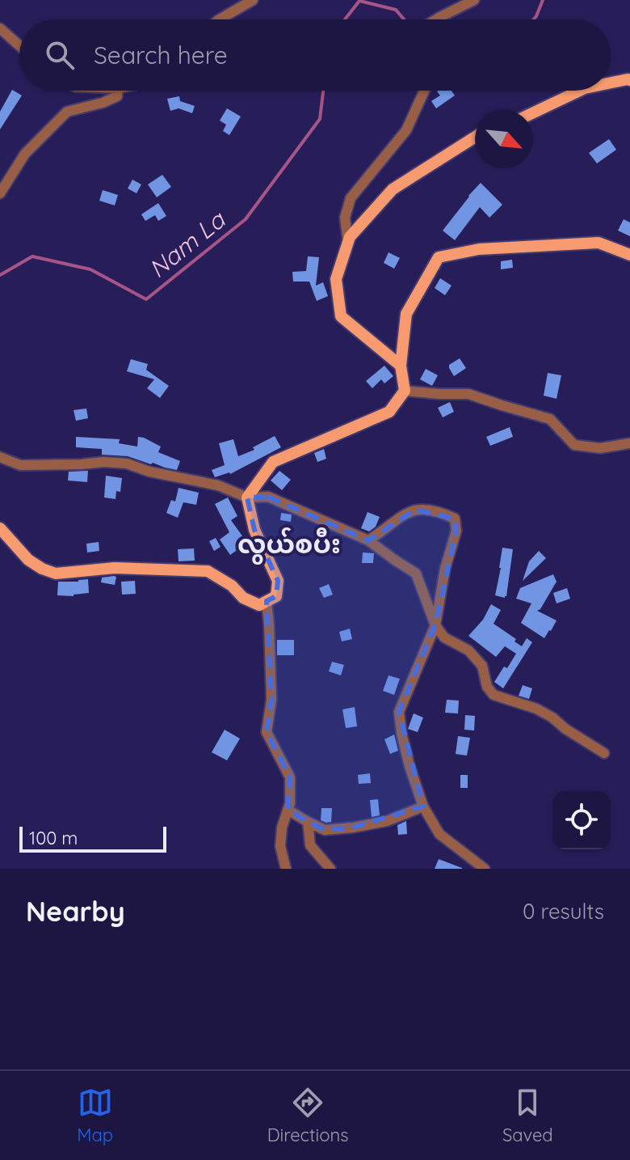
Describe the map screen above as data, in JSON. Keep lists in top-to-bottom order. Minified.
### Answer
{"districts":["လွယ်စပီး"],"water":["Nam La"],"scale_bar":"100 m","north":"bottom right","page":{"search":"Search here","scale":"100 m","heading":["Nearby","0 results"],"nav":["Map","Directions","Saved"]}}
